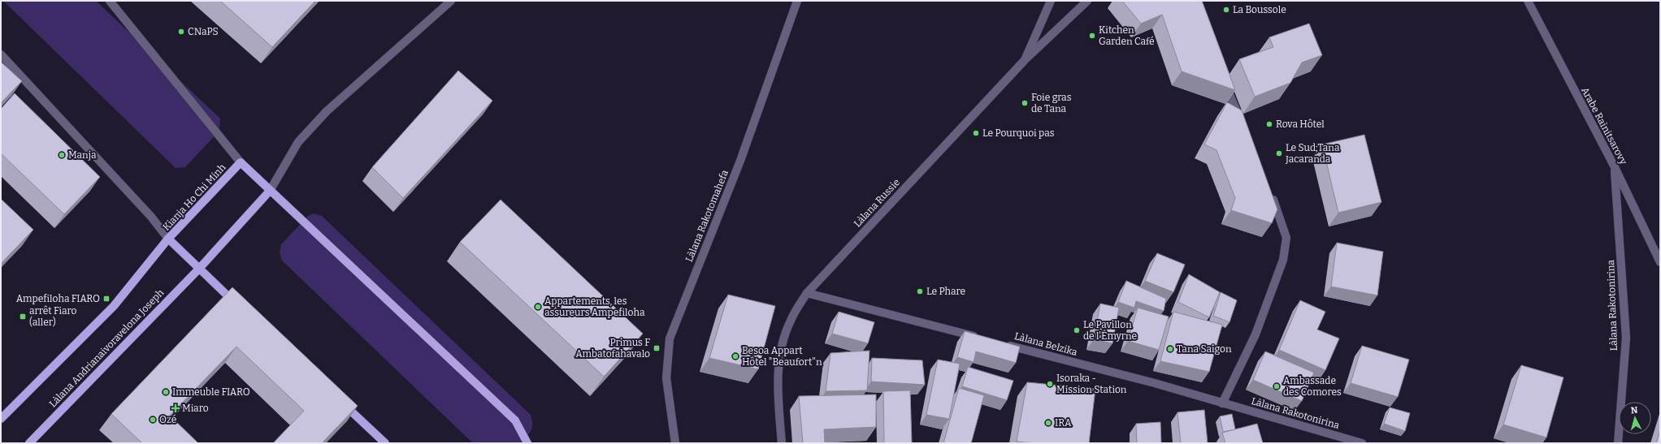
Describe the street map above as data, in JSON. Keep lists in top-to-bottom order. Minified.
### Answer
{"streets":{"main road":["Kianja Ho Chi Minh","Làlana Andrianaivoravelona Joseph"],"street":["Arabe Rainitsarovy","Làlana Russie","Làlana Rakotomahefa","Làlana Rakotonirina","Làlana Belzika"]},"crossings":[["Arabe Rainitsarovy","Làlana Rakotonirina"],["Kianja Ho Chi Minh","Làlana Andrianaivoravelona Joseph"],["Làlana Rakotonirina","Làlana Belzika"]],"places":{"other":["La Boussole","CNaPS","Kitchen Garden Café","Foie gras de Tana","Rova Hôtel","Le Pourquoi pas","Le Sud;Tana Jacaranda","Manja","Le Phare","Appartements, les assureurs Ampefiloha","Le Pavillon de l'Émyrne","Tana Saigon","Besoa Appart Hôtel \"Beaufort\"n","Isoraka - Mission Station","Ambassade des Comores","Immeuble FIARO","Ozé","IRA"],"transit":["Ampefiloha FIARO","arrêt Fiaro (aller)","Primus F Ambatofahavalo"],"health":["Miaro"]},"north":"top"}
